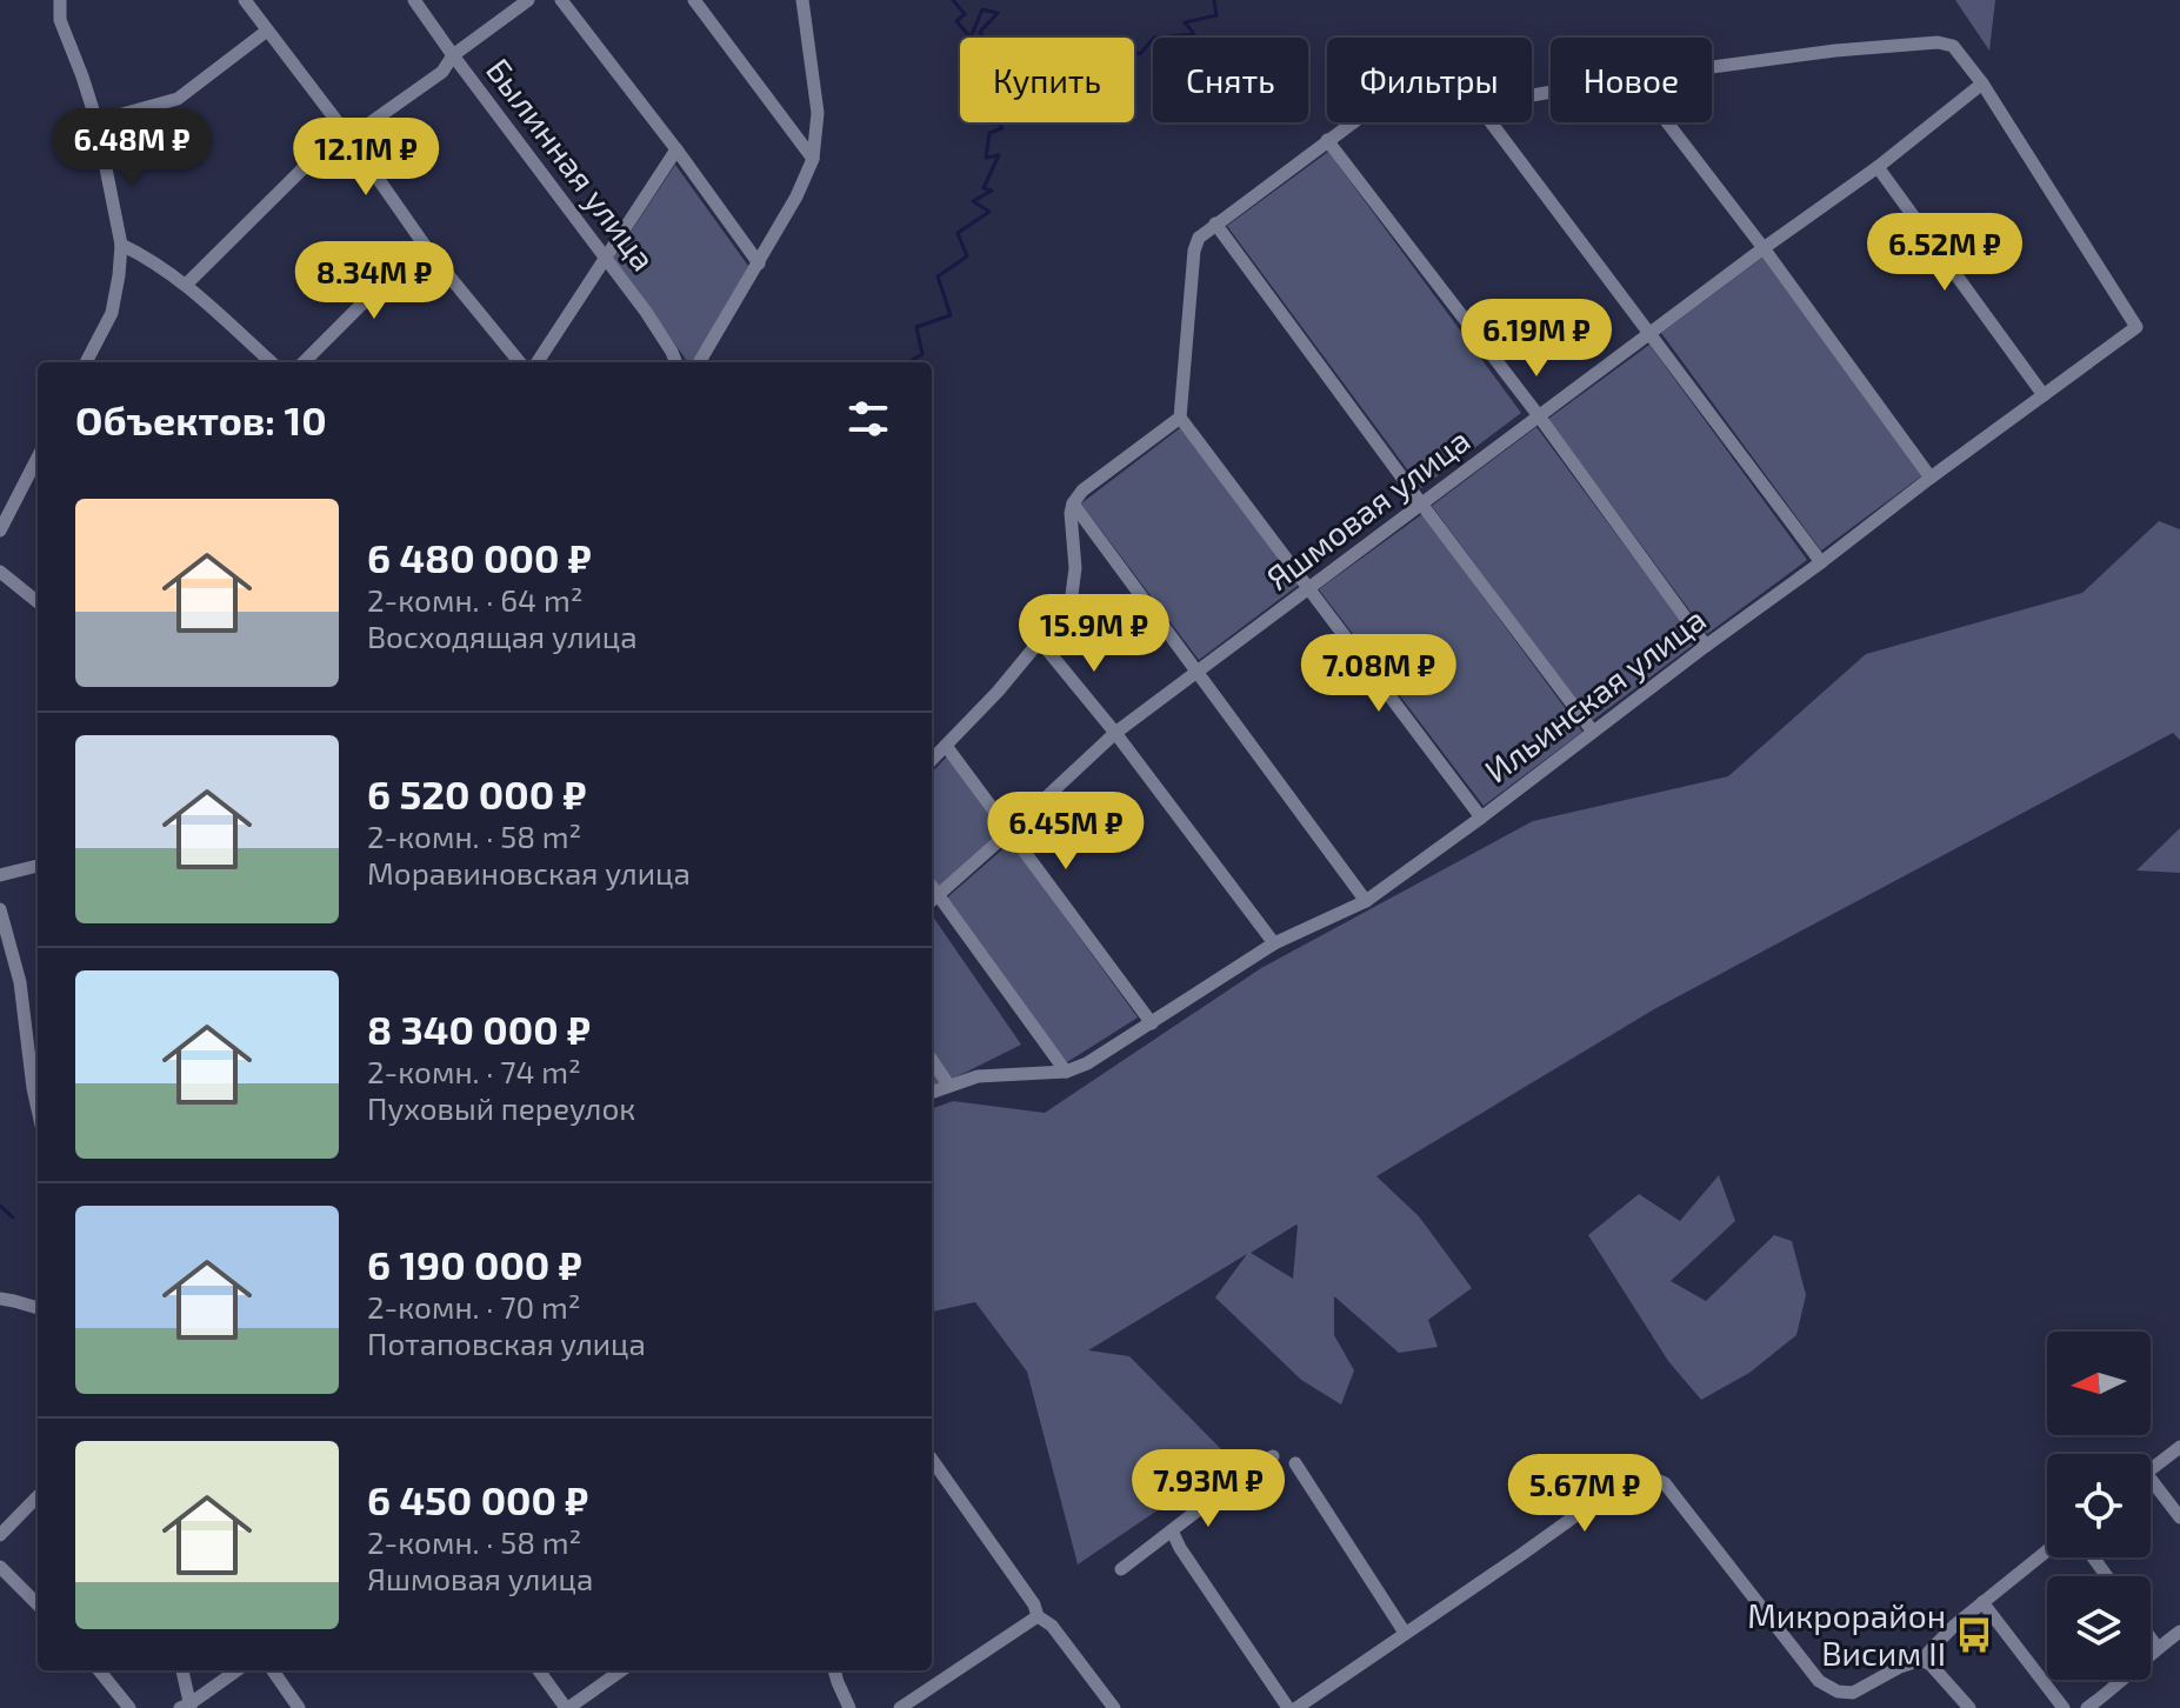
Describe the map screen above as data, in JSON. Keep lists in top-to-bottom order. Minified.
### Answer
{"streets":{"street":["Былинная улица","Яшмовая улица","Ильинская улица"]},"crossings":[["Яшмовая улица","Ильинская улица"]],"places":{"bus stop":["Микрорайон Висим II"]},"north":"left","page":{"chip":["Купить","Снять","Фильтры","Новое"],"price":["6.48M ₽","12.1M ₽","6.52M ₽","8.34M ₽","6.19M ₽","15.9M ₽","7.08M ₽","6.45M ₽","7.93M ₽","5.67M ₽"],"heading":"Объектов: 10","list":[{"name":"6 480 000 ₽","note":"2-комн. · 64 m² · Восходящая улица"},{"name":"6 520 000 ₽","note":"2-комн. · 58 m² · Моравиновская улица"},{"name":"8 340 000 ₽","note":"2-комн. · 74 m² · Пуховый переулок"},{"name":"6 190 000 ₽","note":"2-комн. · 70 m² · Потаповская улица"},{"name":"6 450 000 ₽","note":"2-комн. · 58 m² · Яшмовая улица"}]}}
